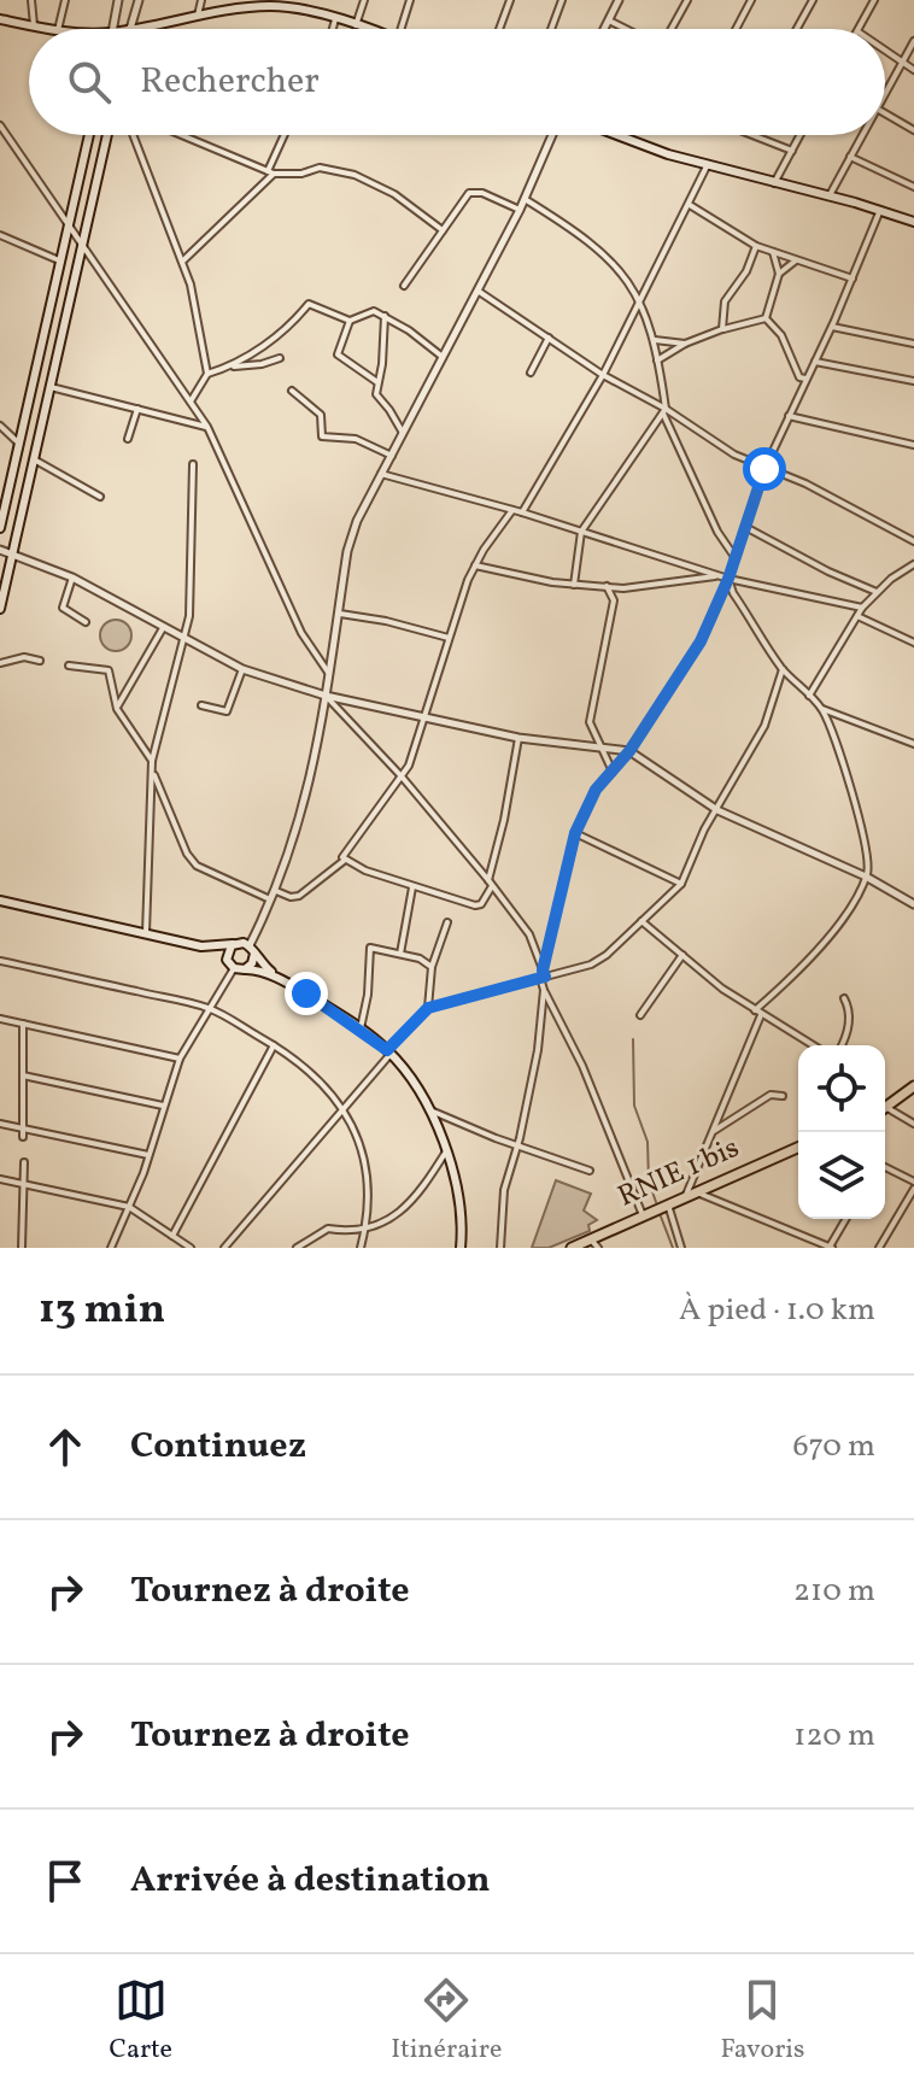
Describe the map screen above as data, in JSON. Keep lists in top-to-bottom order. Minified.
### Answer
{"streets":{"main road":["RNIE 1 bis"]},"page":{"search":"Rechercher","heading":["13 min","À pied · 1.0 km"],"list":[["Continuez","670 m"],["Tournez à droite","210 m"],["Tournez à droite","120 m"],"Arrivée à destination"],"nav":["Carte","Itinéraire","Favoris"]}}
